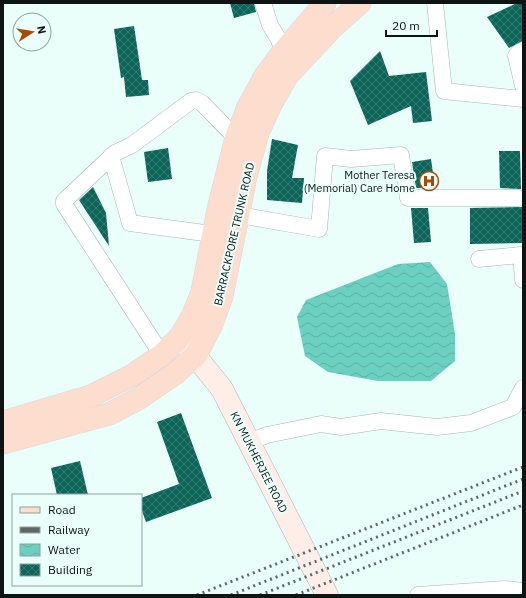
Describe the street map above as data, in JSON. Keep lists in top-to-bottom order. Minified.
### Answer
{"streets":{"main road":["BARRACKPORE TRUNK ROAD"],"street":["KN MUKHERJEE ROAD"]},"crossings":[["BARRACKPORE TRUNK ROAD","KN MUKHERJEE ROAD"]],"places":{"hospital":["Mother Teresa (Memorial) Care Home"]},"legend":["Road","Railway","Water","Building"],"scale_bar":"20 m","north":"right"}
